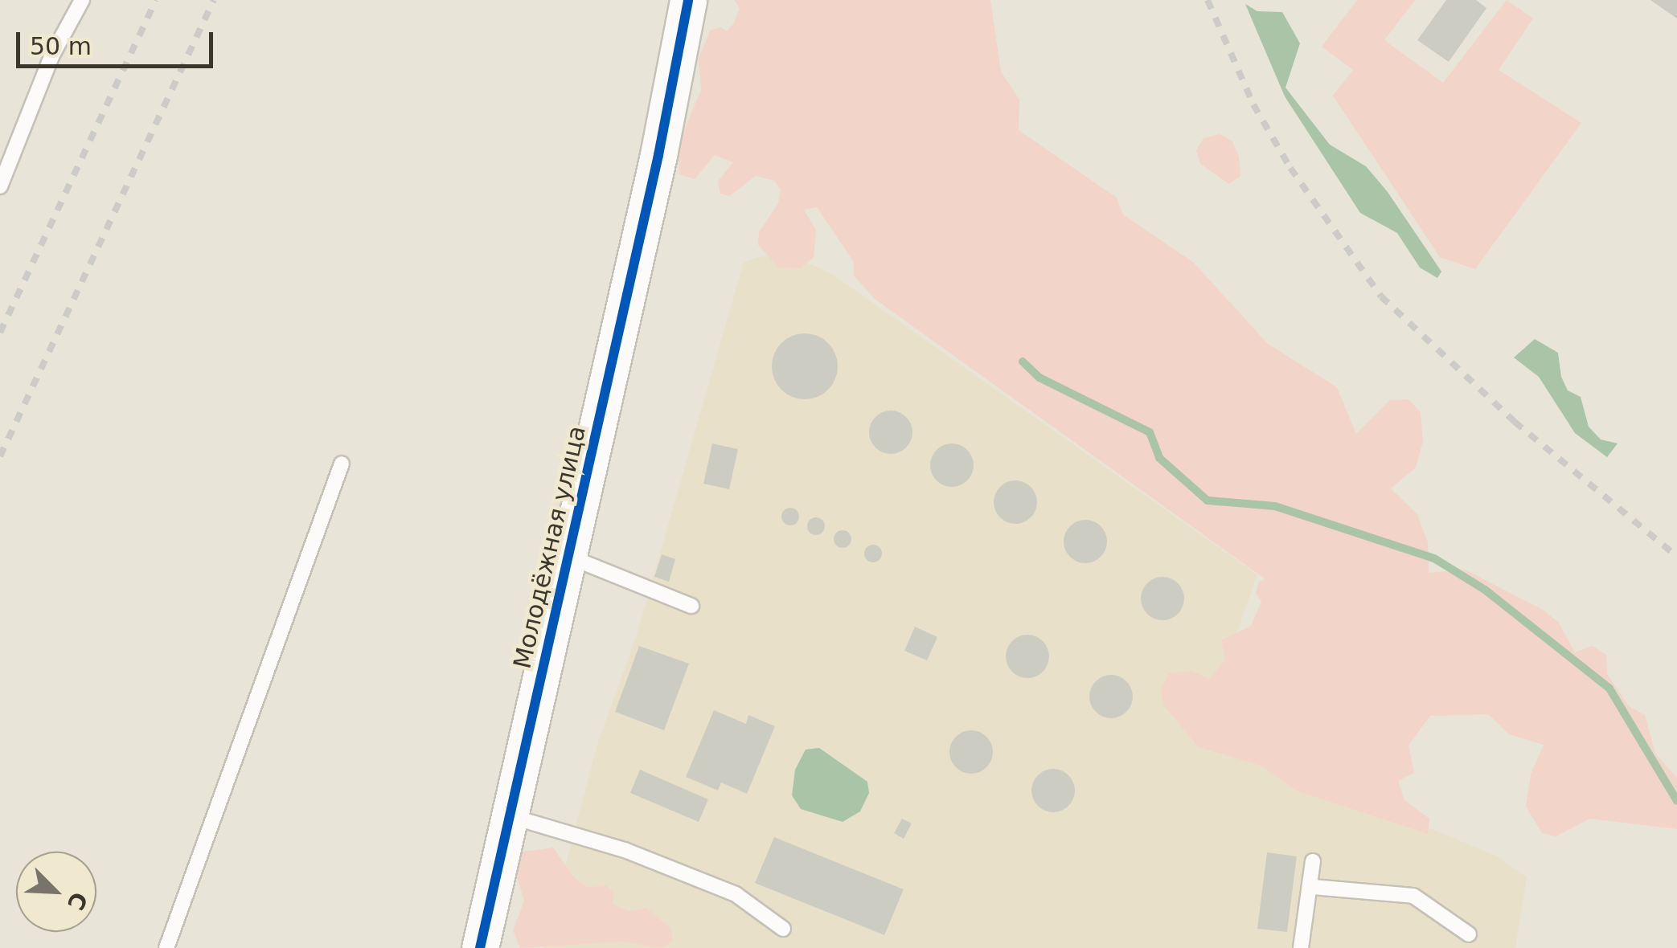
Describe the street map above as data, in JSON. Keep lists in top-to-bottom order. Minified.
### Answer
{"streets":{"street":["Молодёжная улица"]},"scale_bar":"50 m","north":"bottom right"}
